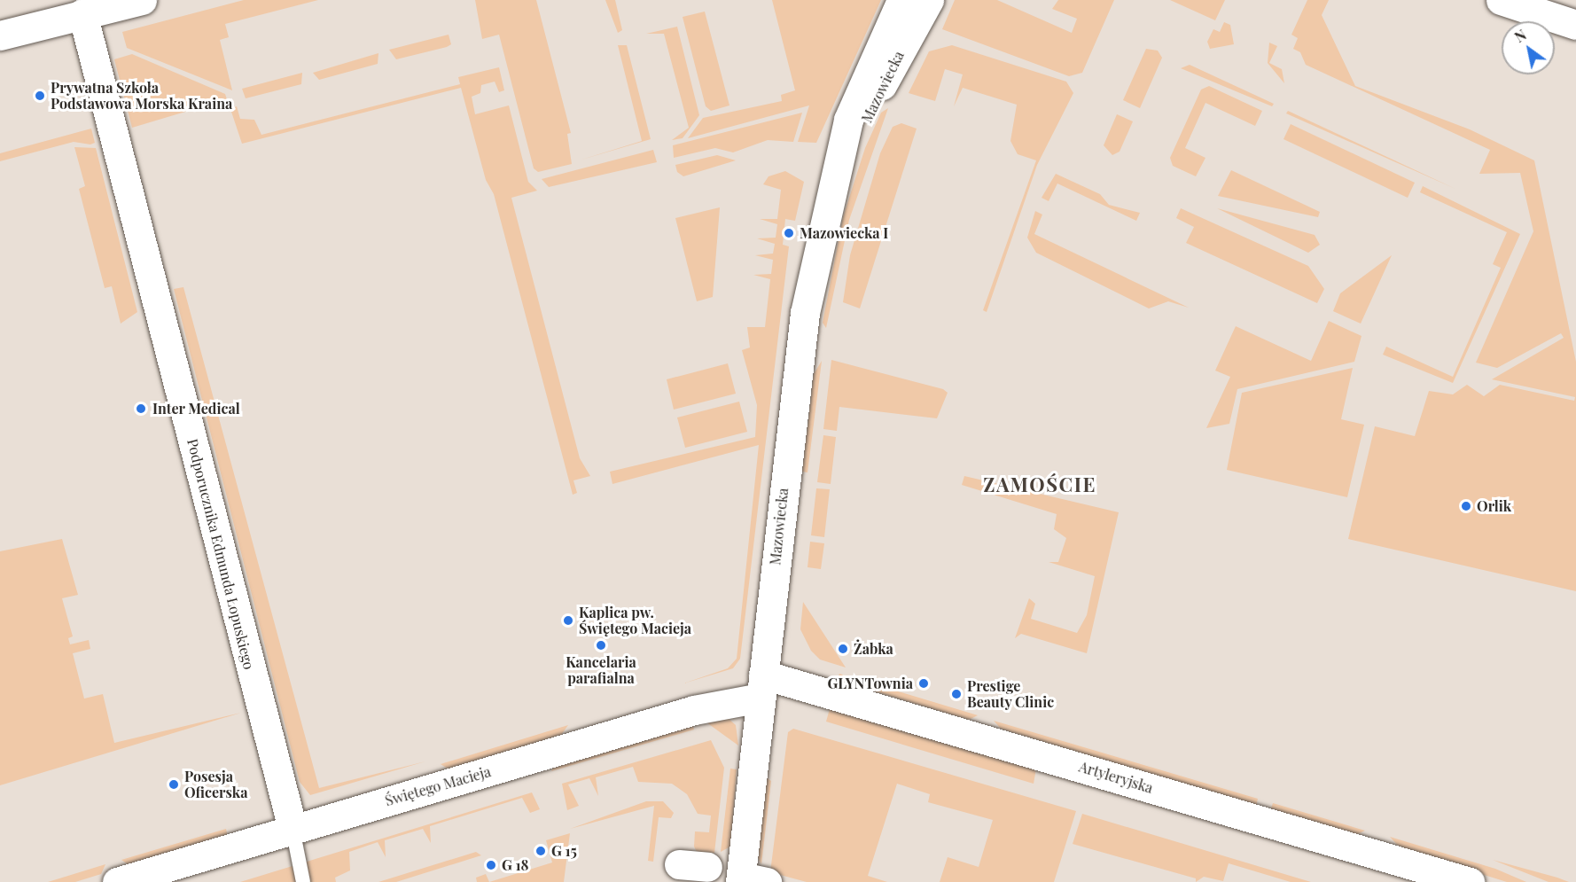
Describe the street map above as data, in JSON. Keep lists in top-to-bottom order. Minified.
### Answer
{"streets":{"street":["Mazowiecka","Podporucznika Edmunda Łopuskiego","Artyleryjska","Świętego Macieja"]},"crossings":[["Mazowiecka","Artyleryjska"],["Mazowiecka","Świętego Macieja"],["Podporucznika Edmunda Łopuskiego","Świętego Macieja"],["Artyleryjska","Świętego Macieja"]],"districts":["ZAMOŚCIE"],"places":["Prywatna Szkoła Podstawowa Morska Kraina","Mazowiecka I","Inter Medical","Orlik","Kaplica pw. Świętego Macieja","Kancelaria parafialna","Żabka","GLYNTownia","Prestige Beauty Clinic","Posesja Oficerska","G 15","G 18"],"north":"top left"}
